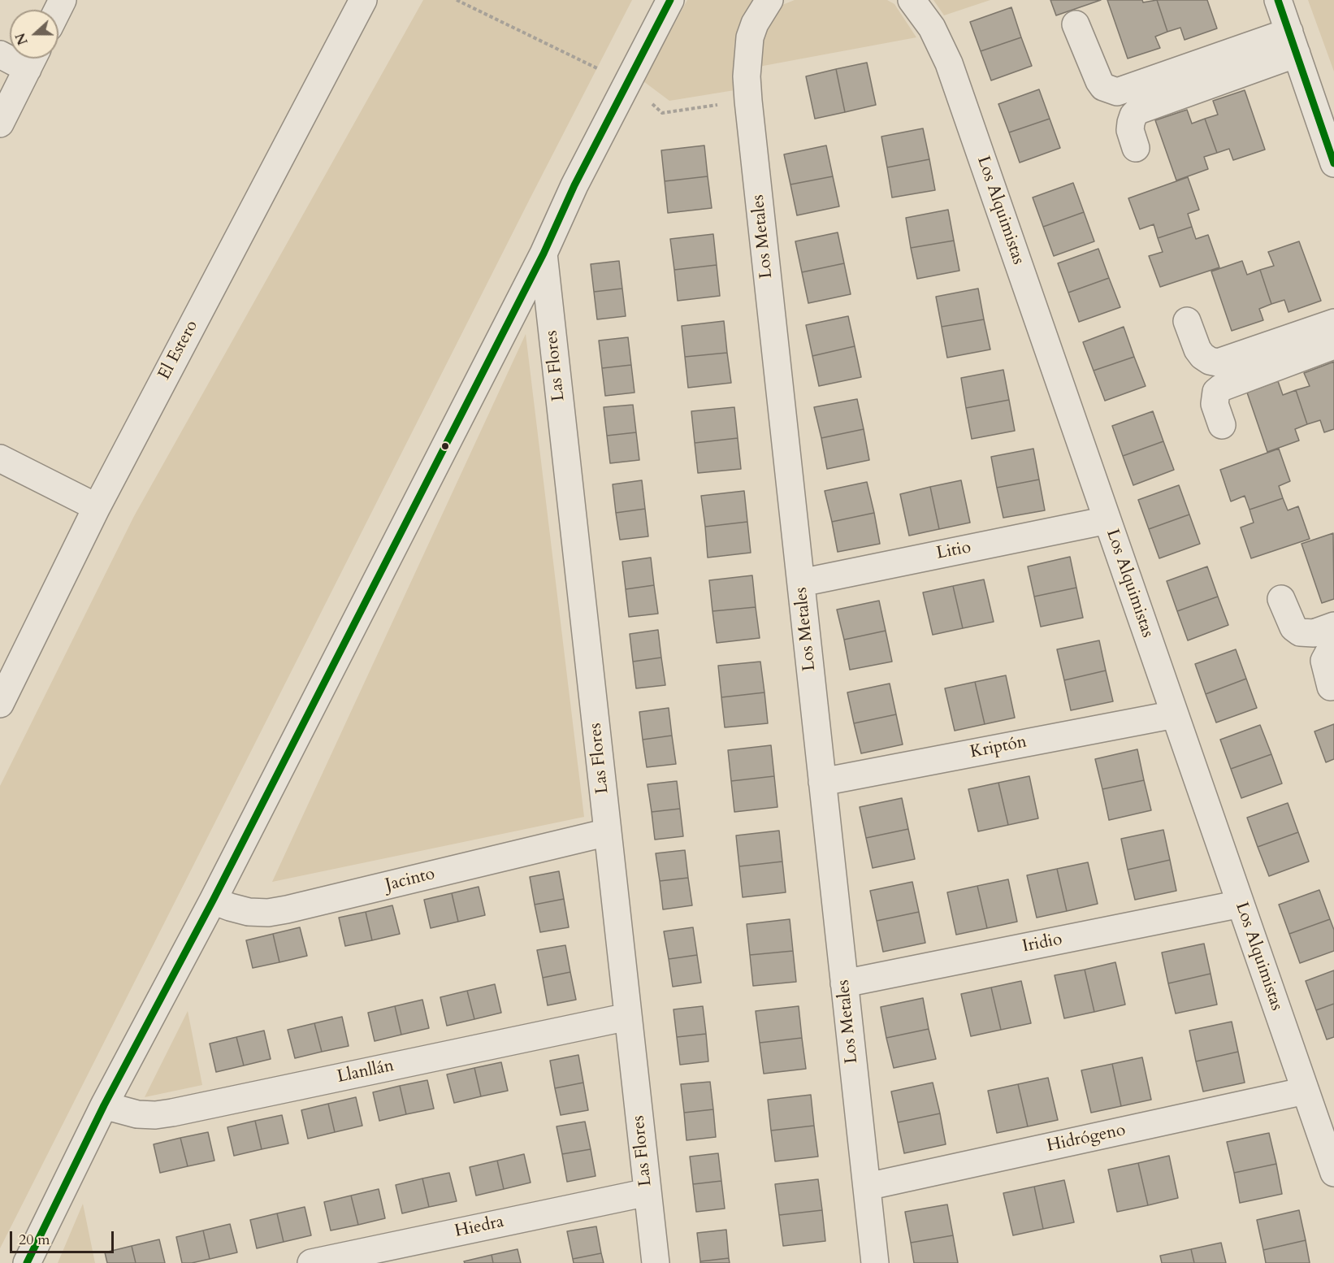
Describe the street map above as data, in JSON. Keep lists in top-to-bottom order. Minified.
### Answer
{"streets":{"street":["Los Alquimistas","Los Metales","El Estero","Las Flores","Litio","Kriptón","Jacinto","Iridio","Llanllán","Hidrógeno","Hiedra"]},"crossings":[["Los Alquimistas","Litio"],["Los Alquimistas","Kriptón"],["Los Alquimistas","Iridio"],["Los Alquimistas","Hidrógeno"],["Los Metales","Litio"],["Los Metales","Kriptón"],["Los Metales","Iridio"],["Los Metales","Hidrógeno"],["Las Flores","Jacinto"],["Las Flores","Llanllán"],["Las Flores","Hiedra"]],"scale_bar":"20 m","north":"left"}
